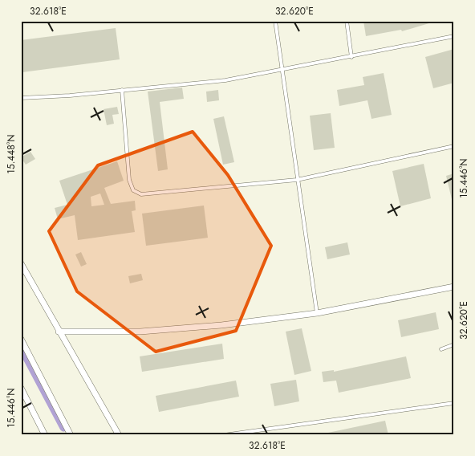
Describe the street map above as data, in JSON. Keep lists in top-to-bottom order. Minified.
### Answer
{"coordinates":["32.618°E","32.620°E","15.448°N","15.446°N"]}
